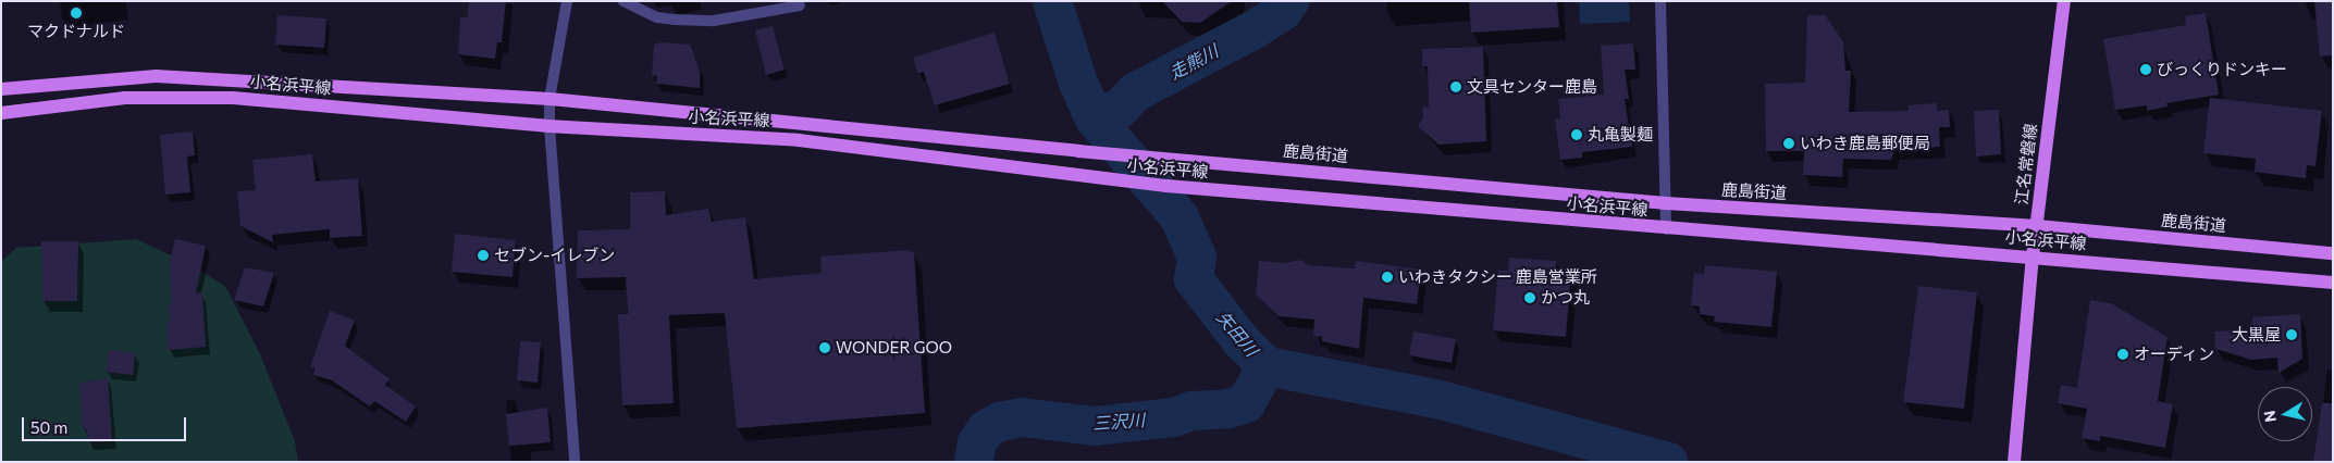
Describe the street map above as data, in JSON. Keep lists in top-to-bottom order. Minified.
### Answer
{"streets":{"main road":["小名浜平線","鹿島街道","江名常磐線"]},"crossings":[["小名浜平線","鹿島街道"],["小名浜平線","江名常磐線"],["鹿島街道","江名常磐線"]],"water":["走熊川","矢田川","三沢川"],"places":["マクドナルド","びっくりドンキー","文具センター鹿島","丸亀製麺","いわき鹿島郵便局","セブン-イレブン","いわきタクシー 鹿島営業所","かつ丸","大黒屋","WONDER GOO","オーディン"],"scale_bar":"50 m","north":"left"}
